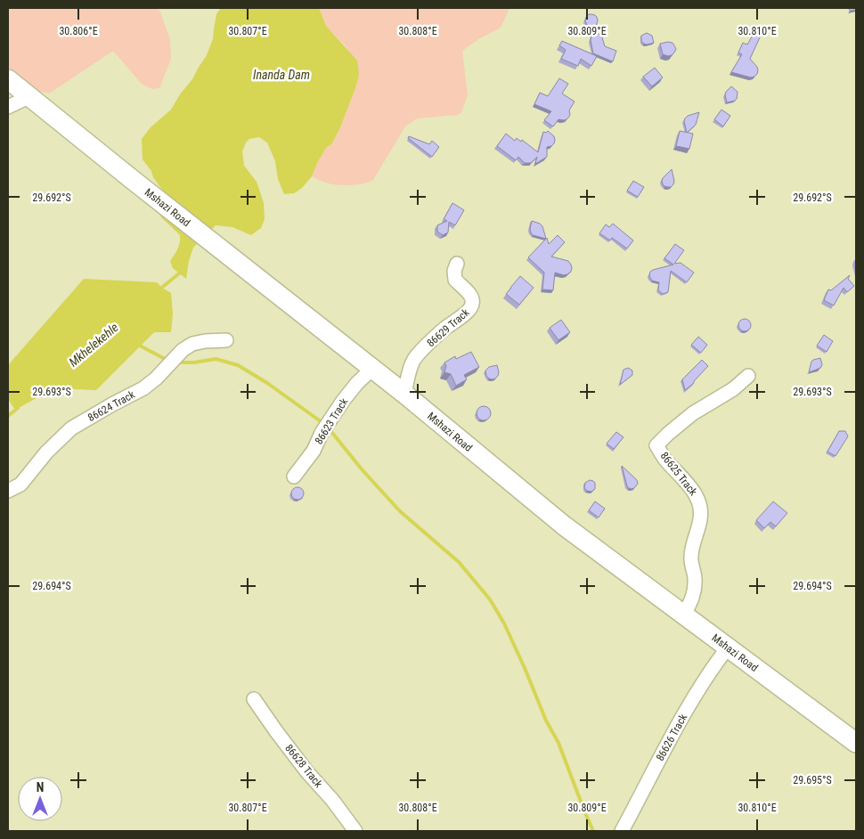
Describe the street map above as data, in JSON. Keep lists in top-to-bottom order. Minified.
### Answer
{"streets":{"street":["Mshazi Road","86629 Track","86624 Track","86623 Track","86625 Track","86626 Track","86628 Track"]},"crossings":[["Mshazi Road","86629 Track"],["Mshazi Road","86623 Track"],["Mshazi Road","86625 Track"],["Mshazi Road","86626 Track"]],"water":["Inanda Dam","Mkhelekehle"],"north":"top","coordinates":["30.806°E","30.807°E","30.808°E","30.809°E","30.810°E","29.692°S","29.693°S","29.694°S","29.695°S"]}
